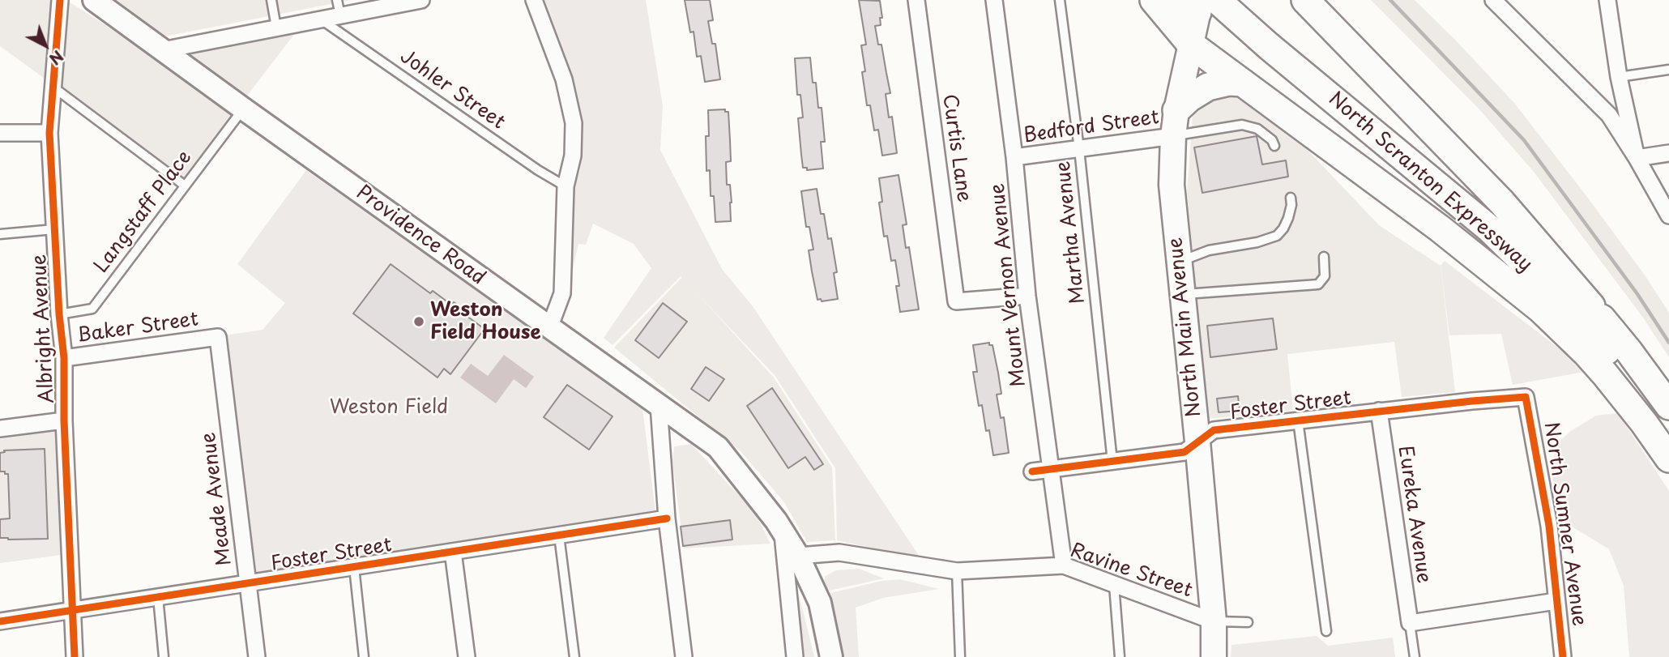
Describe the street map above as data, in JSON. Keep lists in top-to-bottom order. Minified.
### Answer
{"streets":{"highway":["North Scranton Expressway"],"main road":["Providence Road","North Main Avenue"],"street":["Bedford Street","Curtis Lane","Mount Vernon Avenue","Baker Street","Albright Avenue","Foster Street","Meade Avenue","Eureka Avenue","North Sumner Avenue","Ravine Street"],"lane":["Johler Street","Langstaff Place","Martha Avenue"]},"crossings":[["Bedford Street","Martha Avenue"],["Bedford Street","Mount Vernon Avenue"],["Bedford Street","North Main Avenue"],["Curtis Lane","Mount Vernon Avenue"],["North Scranton Expressway","North Main Avenue"],["Langstaff Place","Providence Road"],["Langstaff Place","Albright Avenue"],["Martha Avenue","Foster Street"],["Providence Road","Ravine Street"],["Mount Vernon Avenue","Foster Street"],["Mount Vernon Avenue","Ravine Street"],["North Main Avenue","Foster Street"],["North Main Avenue","Ravine Street"],["Baker Street","Albright Avenue"],["Baker Street","Meade Avenue"],["Albright Avenue","Foster Street"],["Foster Street","Meade Avenue"],["Foster Street","Eureka Avenue"],["Foster Street","North Sumner Avenue"]],"parks":["Weston Field"],"places":["Weston Field House"],"north":"bottom right"}
